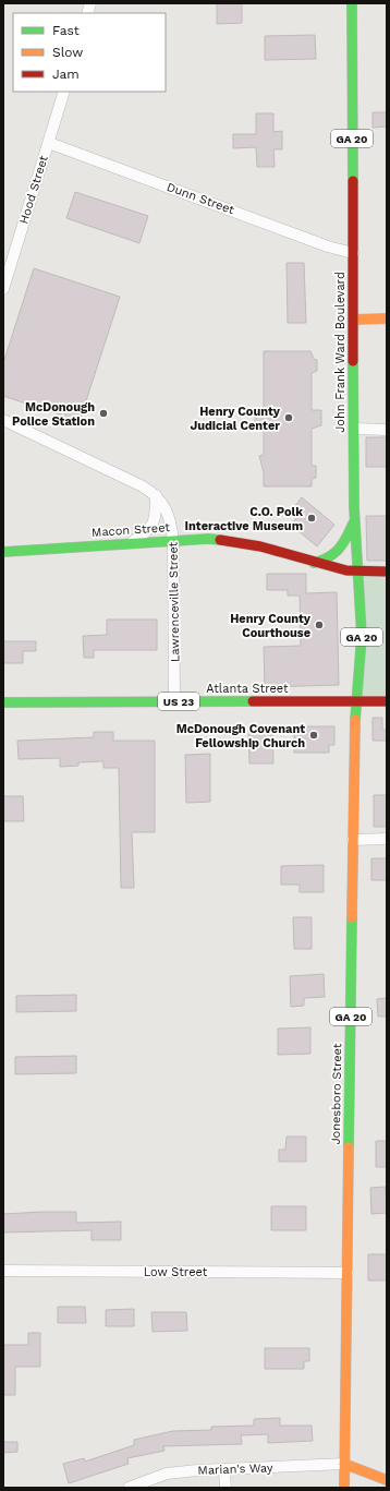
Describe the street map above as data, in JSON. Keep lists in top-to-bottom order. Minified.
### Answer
{"streets":{"main road":["GA 20","John Frank Ward Boulevard","Macon Street","Atlanta Street","US 23","Jonesboro Street"],"street":["Hood Street","Dunn Street","Lawrenceville Street","Low Street","Marian's Way"]},"crossings":[["Hood Street","Dunn Street"],["Dunn Street","John Frank Ward Boulevard"],["John Frank Ward Boulevard","Macon Street"],["John Frank Ward Boulevard","Atlanta Street"],["John Frank Ward Boulevard","Jonesboro Street"],["Macon Street","Lawrenceville Street"],["Lawrenceville Street","Atlanta Street"],["Atlanta Street","Jonesboro Street"],["Jonesboro Street","Low Street"],["Jonesboro Street","Marian's Way"]],"places":["McDonough Police Station","Henry County Judicial Center","C.O. Polk Interactive Museum","Henry County Courthouse","McDonough Covenant Fellowship Church"],"legend":["Fast","Slow","Jam"]}
